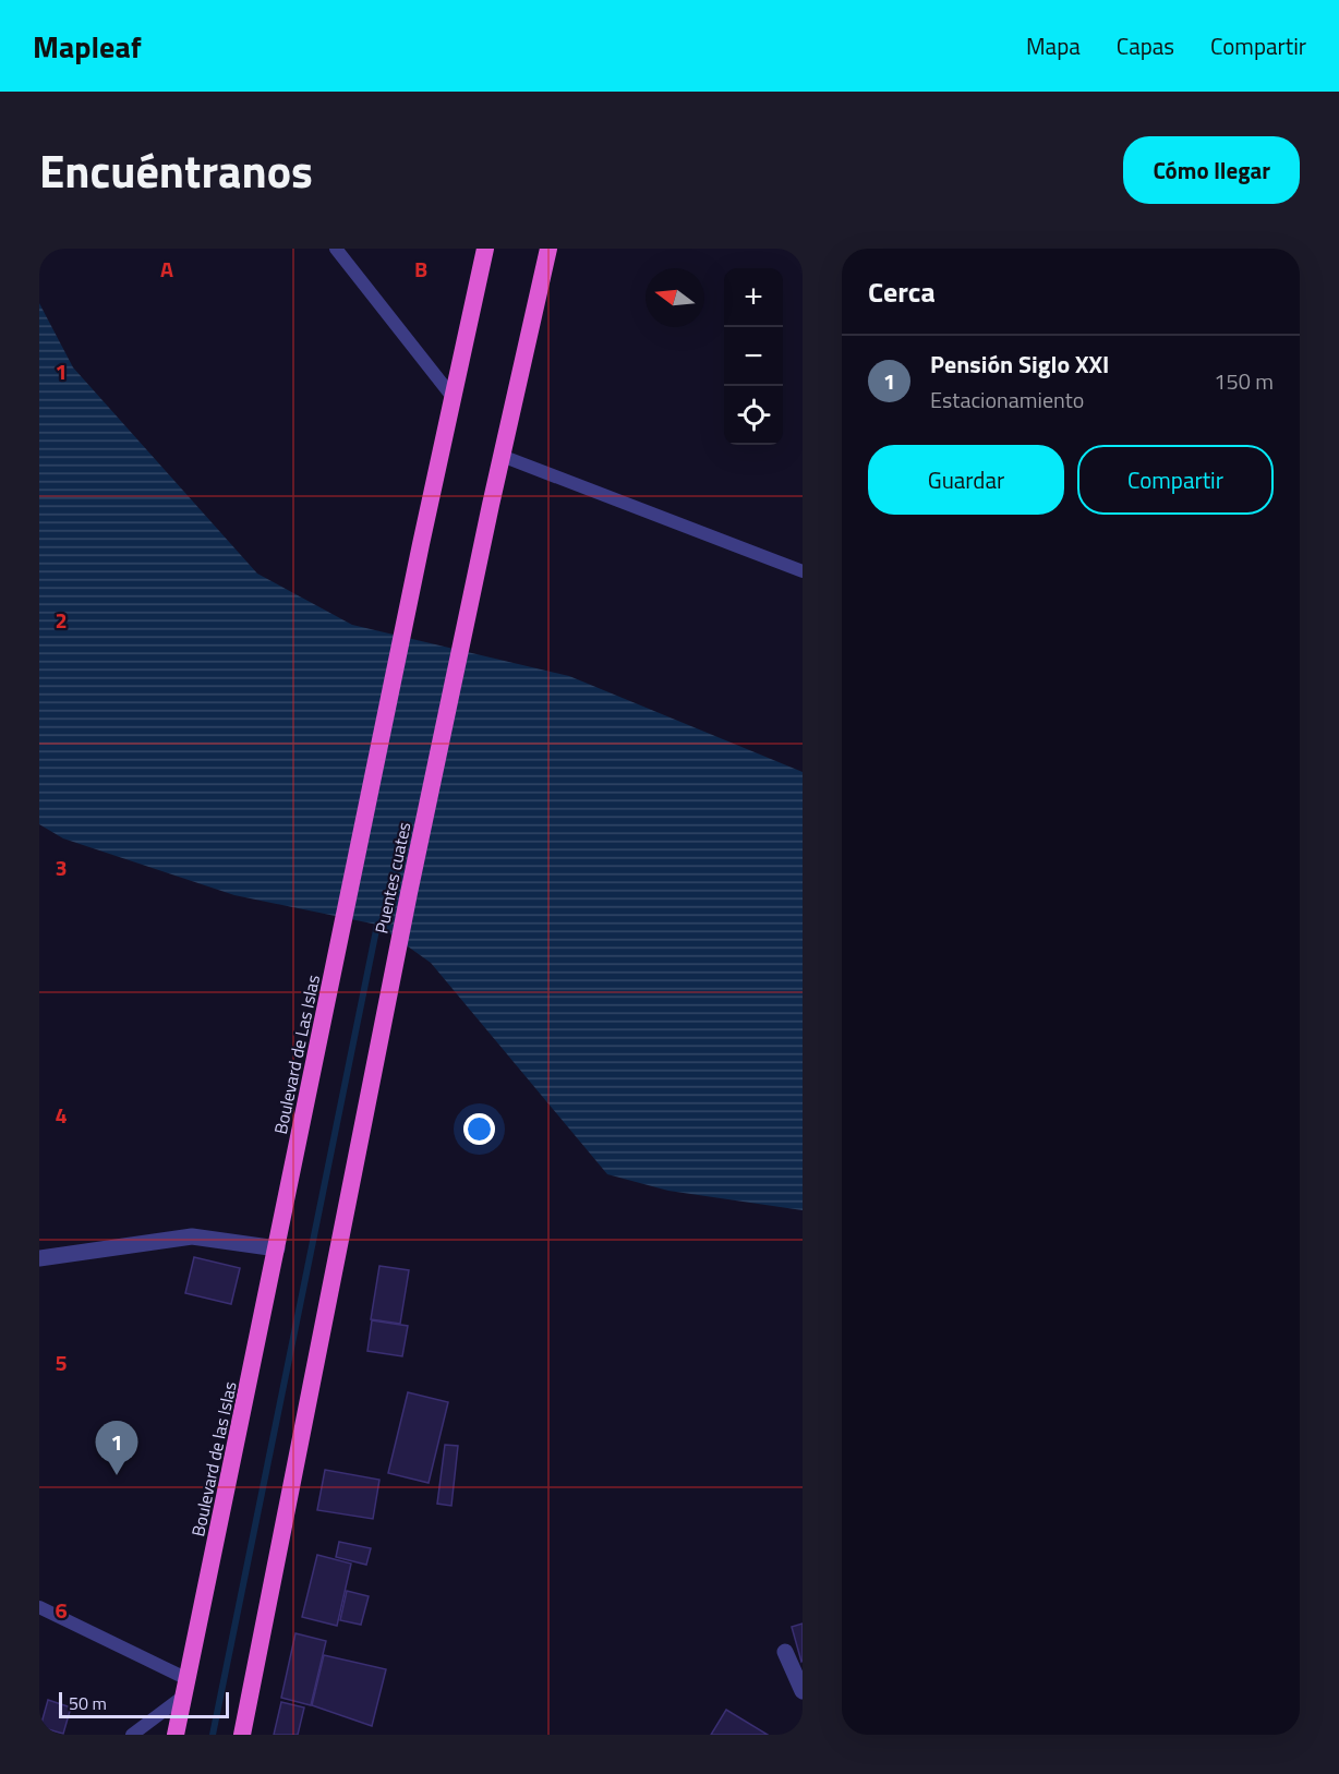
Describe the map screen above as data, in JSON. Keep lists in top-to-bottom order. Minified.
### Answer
{"streets":{"highway":["Puentes cuates","Boulevard de Las Islas","Boulevard de las Islas"]},"crossings":[["Boulevard de Las Islas","Boulevard de las Islas"]],"scale_bar":"50 m","north":"left","page":{"header":"Mapleaf","nav":["Mapa","Capas","Compartir"],"title":"Encuéntranos","buttons":["Cómo llegar",["Guardar","Compartir"]],"heading":"Cerca","map_buttons":["+","−"],"list":[{"mark":"1","name":"Pensión Siglo XXI","note":"Estacionamiento","value":"150 m"}],"pins":"1","scale":"50 m"},"grid":{"columns":["A","B"],"rows":["1","2","3","4","5","6"]}}
